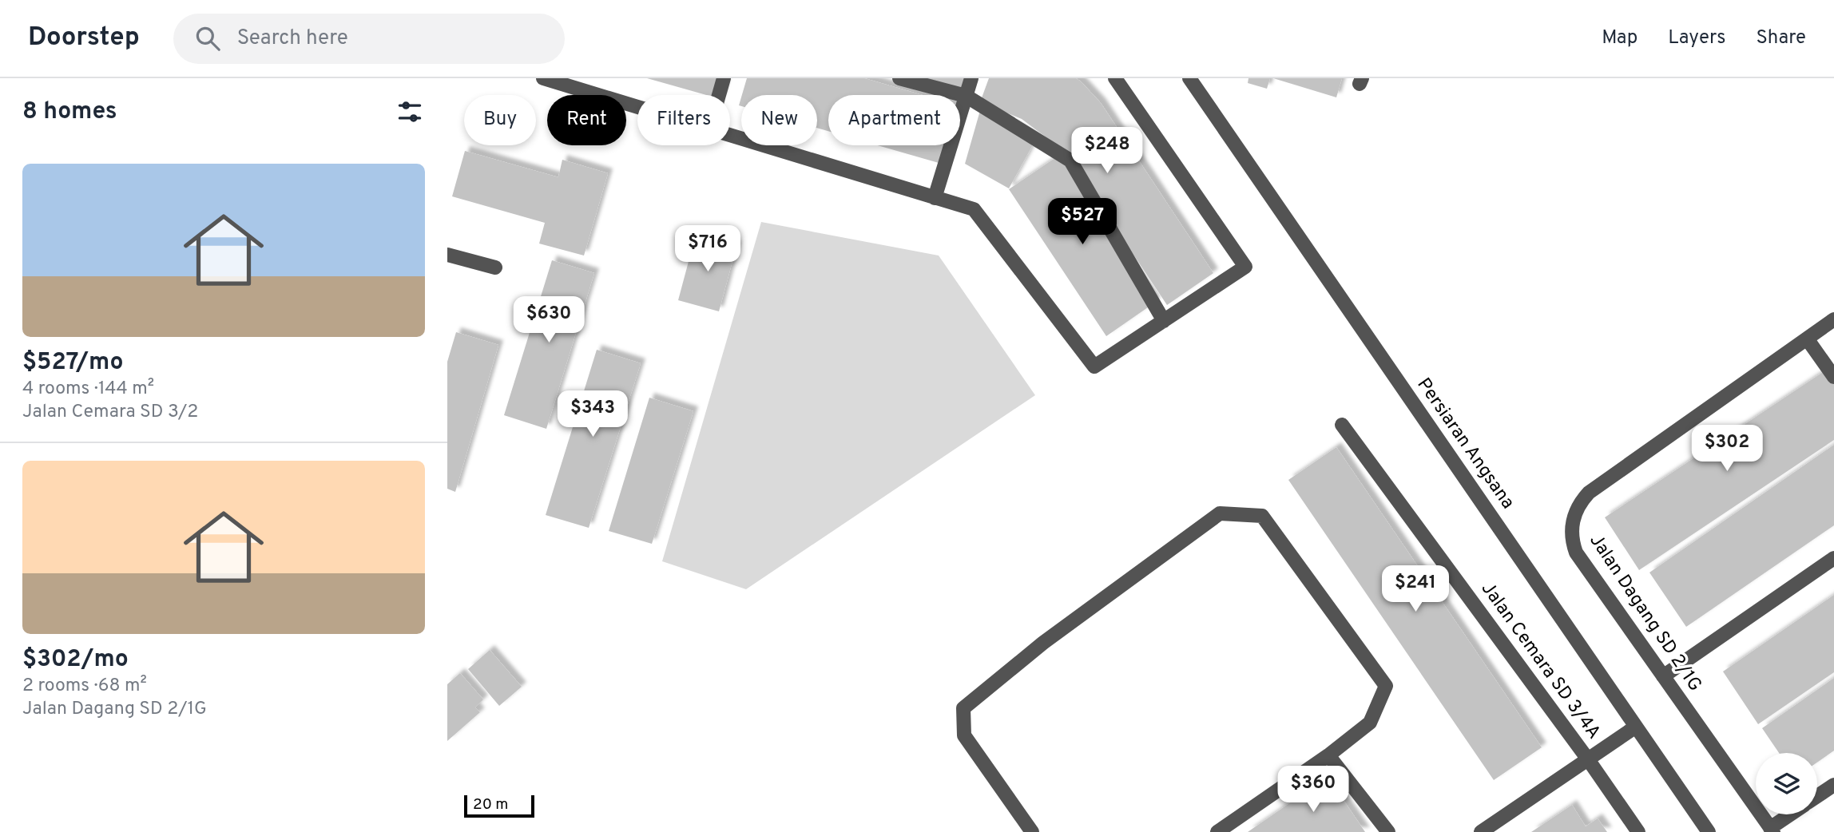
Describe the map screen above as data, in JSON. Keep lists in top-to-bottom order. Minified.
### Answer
{"streets":{"street":["Persiaran Angsana","Jalan Dagang SD 2/1G","Jalan Cemara SD 3/4A"]},"scale_bar":"20 m","page":{"header":"Doorstep","search":"Search here","nav":["Map","Layers","Share"],"heading":"8 homes","chip":["Buy","Rent","Filters","New","Apartment"],"price":["$248","$527","$716","$630","$343","$302","$241","$360"],"list":[{"name":"$527/mo","note":"4 rooms · 144 m² · Jalan Cemara SD 3/2"},{"name":"$302/mo","note":"2 rooms · 68 m² · Jalan Dagang SD 2/1G"}],"scale":"20 m"}}
